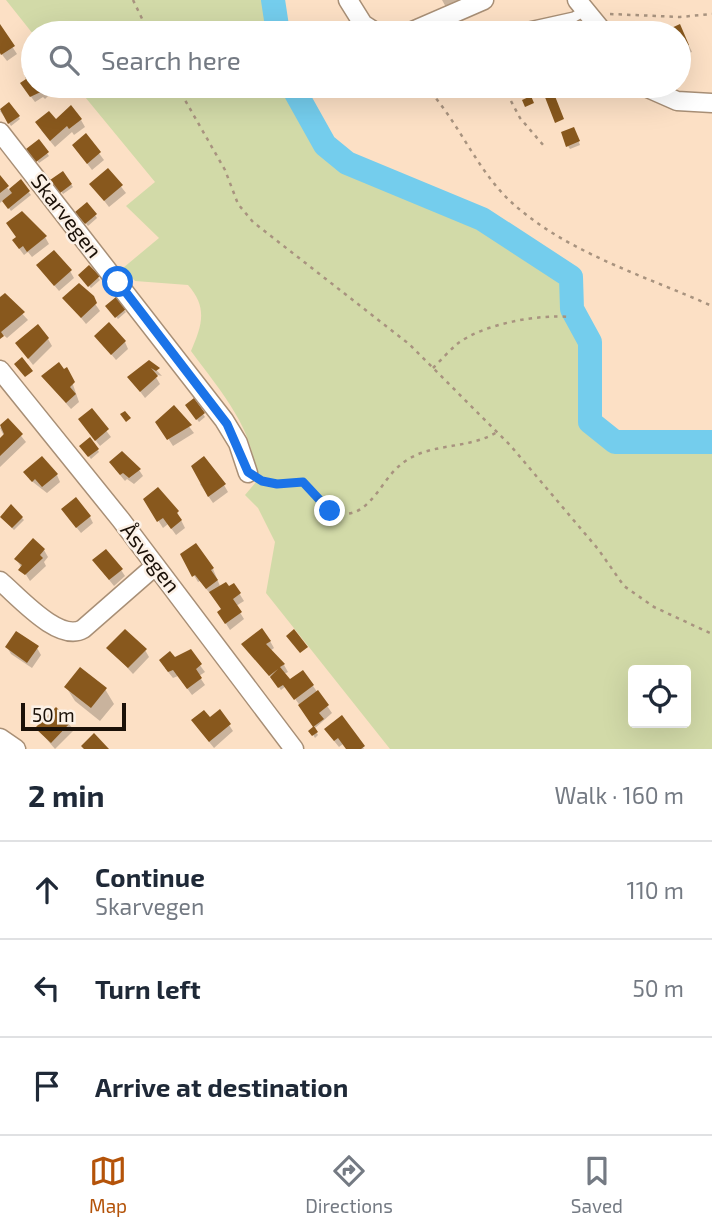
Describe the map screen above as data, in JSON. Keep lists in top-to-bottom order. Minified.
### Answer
{"streets":{"street":["Skarvegen","Åsvegen"]},"scale_bar":"50 m","page":{"search":"Search here","scale":"50 m","heading":["2 min","Walk · 160 m"],"list":[["Continue","Skarvegen","110 m"],["Turn left","50 m"],"Arrive at destination"],"nav":["Map","Directions","Saved"]}}
